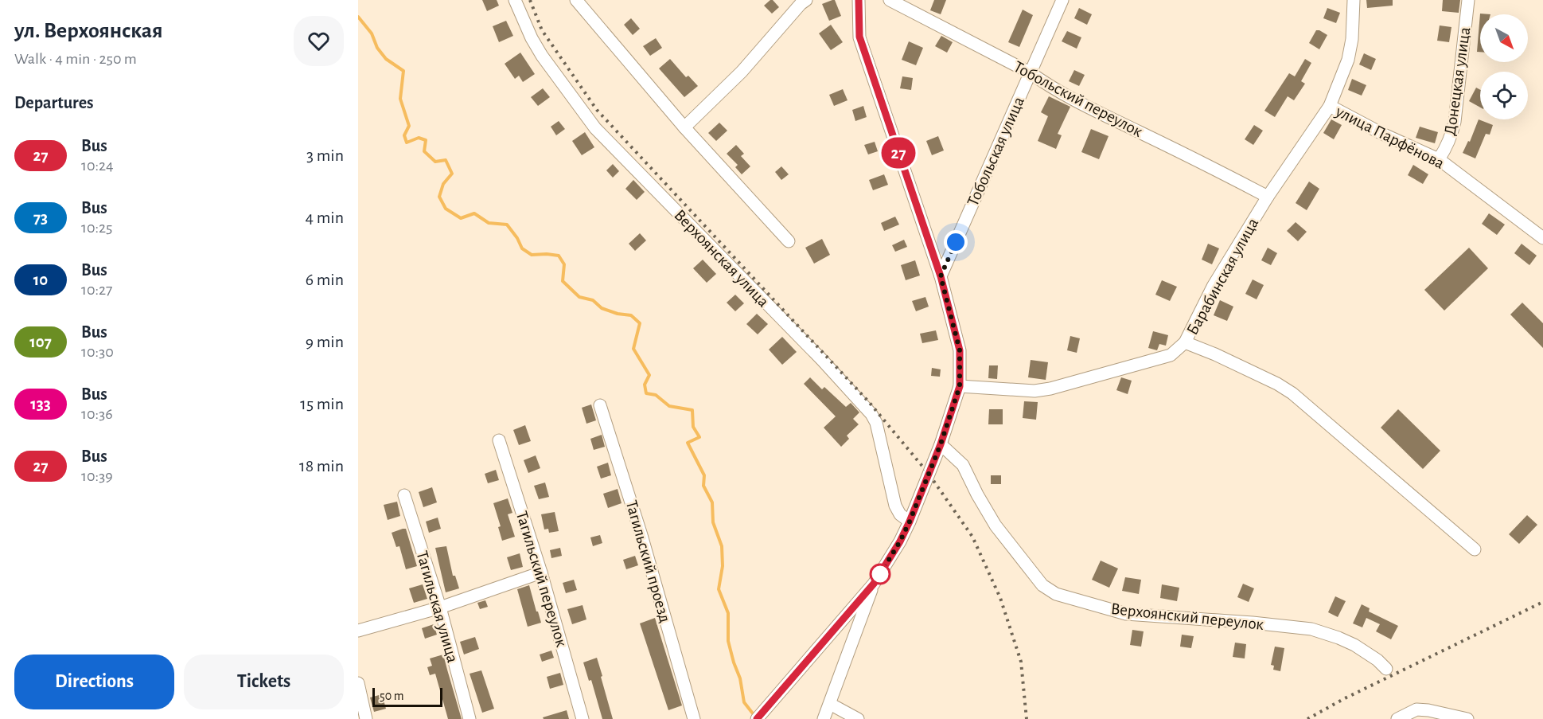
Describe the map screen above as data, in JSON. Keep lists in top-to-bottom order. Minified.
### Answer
{"streets":{"street":["Донецкая улица","Тобольский переулок","улица Парфёнова","Тобольская улица","Верхоянская улица","Барабинская улица","Тагильский проезд","Тагильский переулок","Тагильская улица","Верхоянский переулок"]},"crossings":[["Донецкая улица","улица Парфёнова"],["Тобольский переулок","Тобольская улица"],["Тобольский переулок","Барабинская улица"],["улица Парфёнова","Барабинская улица"]],"lines":["bus line 27"],"scale_bar":"50 m","north":"bottom right","page":{"heading":[["ул. Верхоянская","Walk · 4 min · 250 m"],"Departures"],"on_map":"27","list":[{"mark":"27","name":"Bus","note":"10:24","value":"3 min"},{"mark":"73","name":"Bus","note":"10:25","value":"4 min"},{"mark":"10","name":"Bus","note":"10:27","value":"6 min"},{"mark":"107","name":"Bus","note":"10:30","value":"9 min"},{"mark":"133","name":"Bus","note":"10:36","value":"15 min"},{"mark":"27","name":"Bus","note":"10:39","value":"18 min"}],"buttons":["Directions","Tickets"],"scale":"50 m"}}
